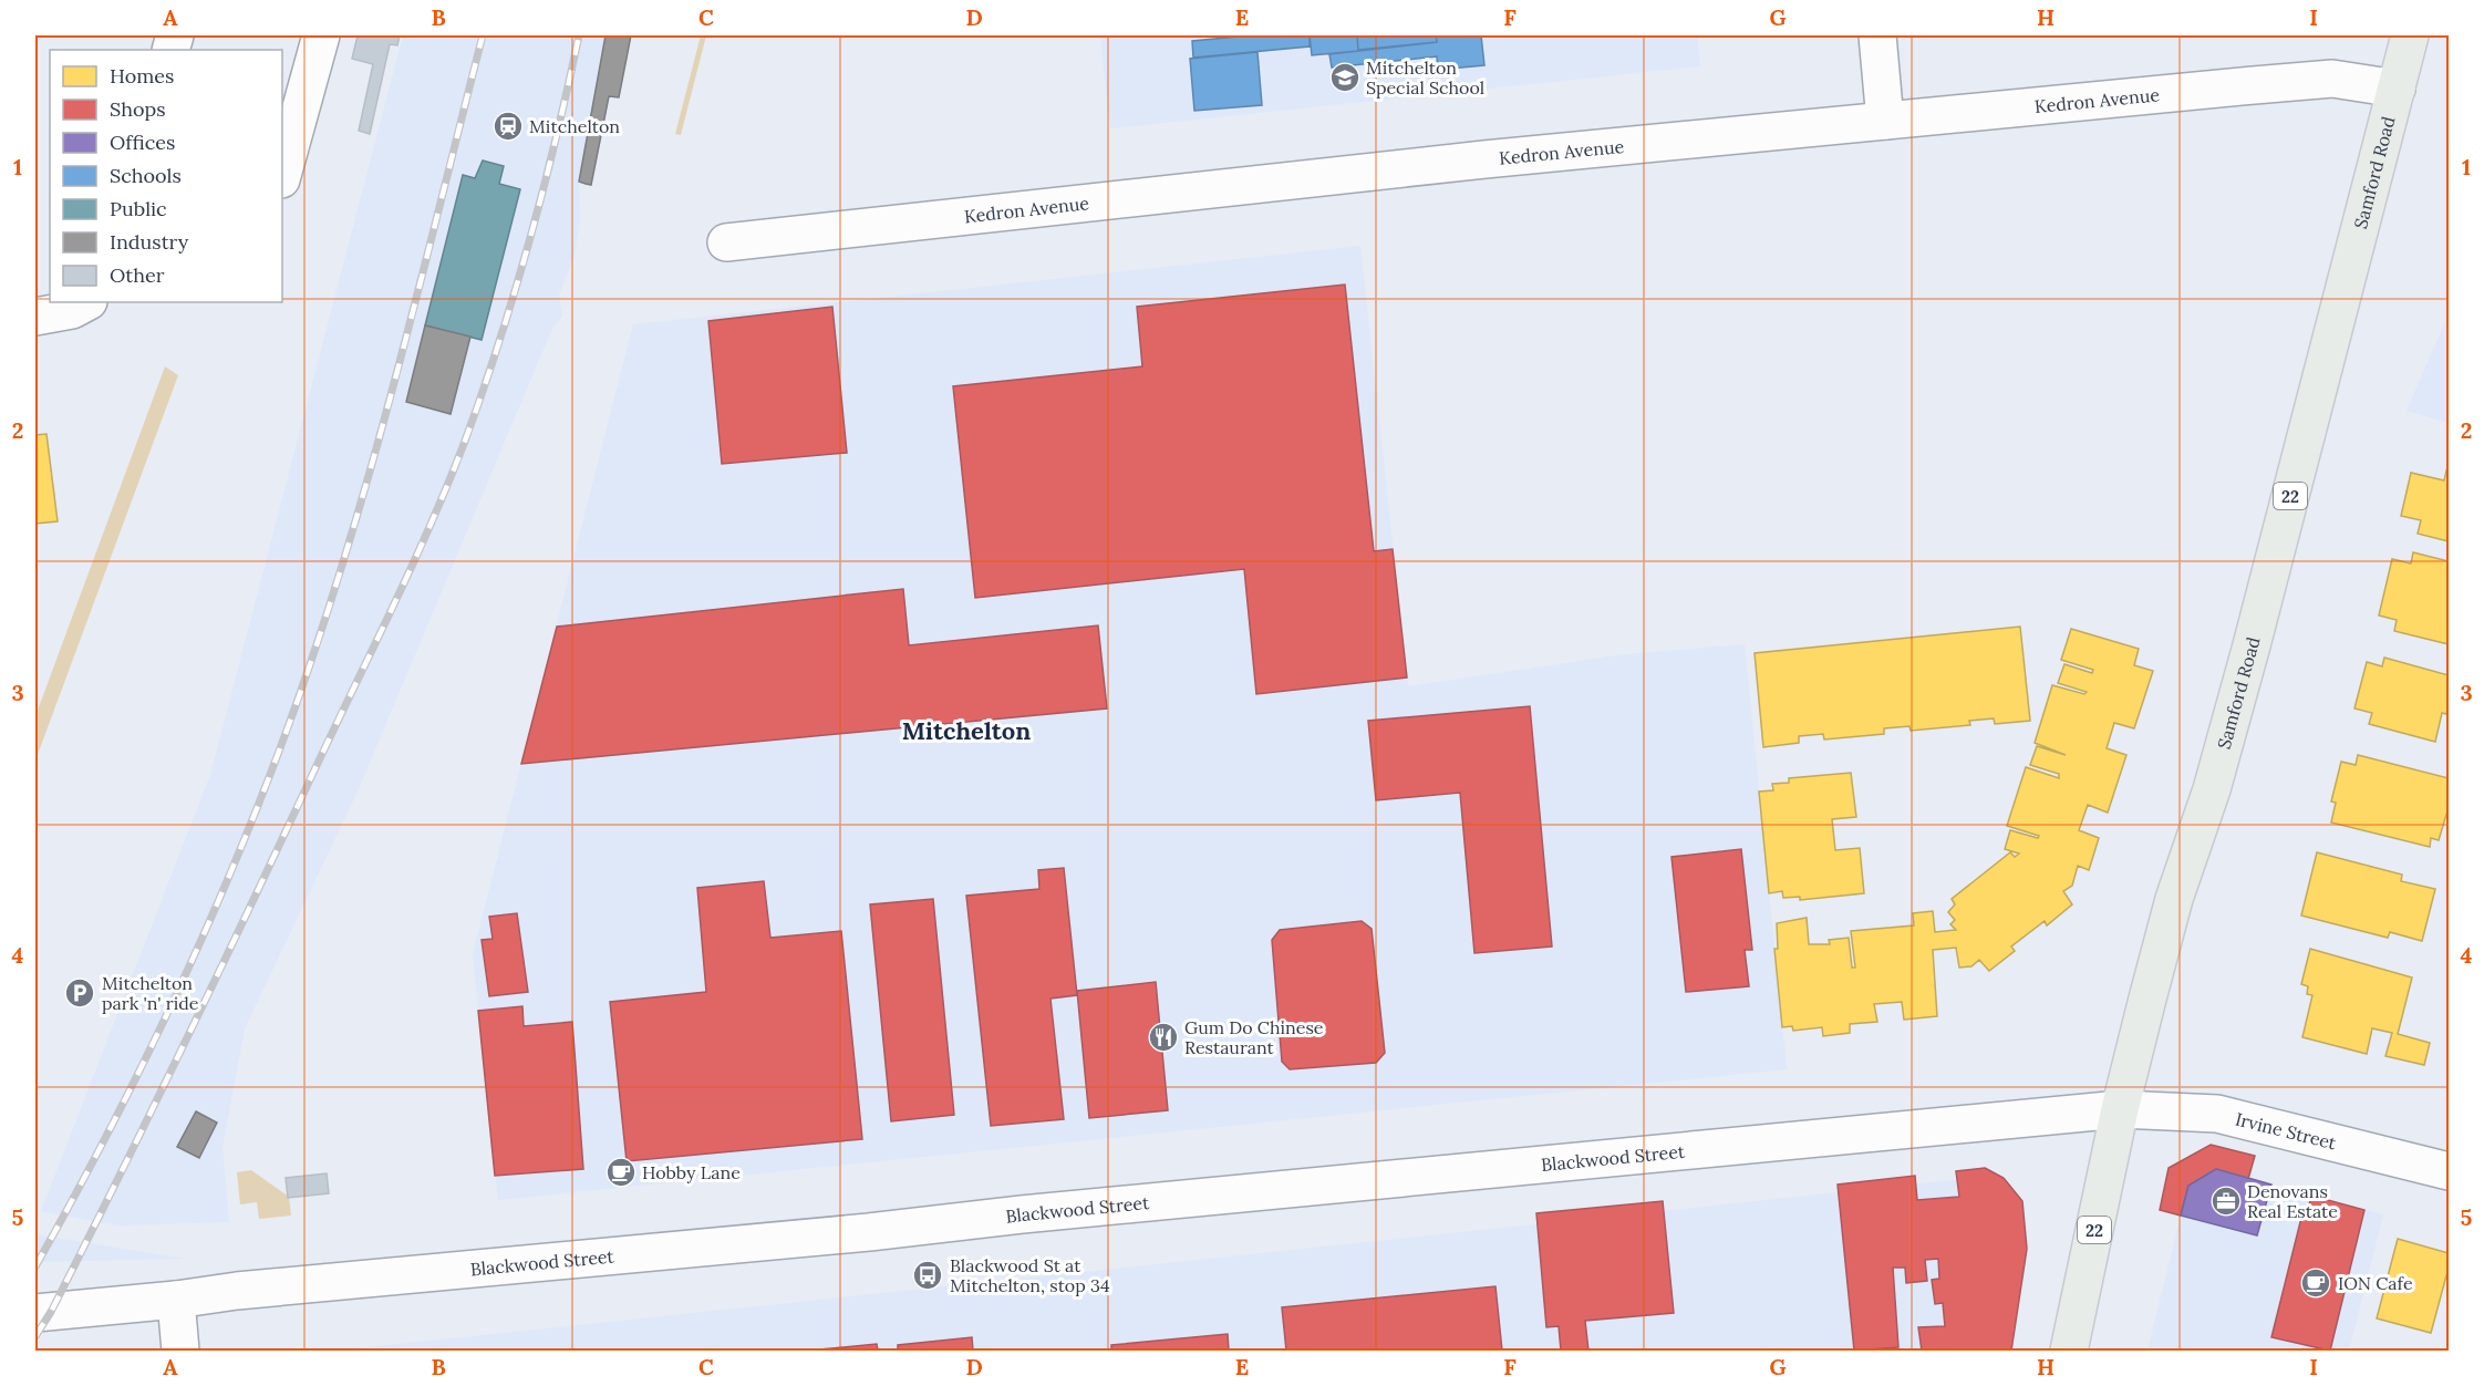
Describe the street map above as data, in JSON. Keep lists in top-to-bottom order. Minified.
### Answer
{"streets":{"main road":["Samford Road","22"],"street":["Kedron Avenue","Irvine Street","Blackwood Street"]},"crossings":[["Kedron Avenue","Samford Road"],["Samford Road","Irvine Street"],["Samford Road","Blackwood Street"],["Irvine Street","Blackwood Street"]],"districts":["Mitchelton"],"places":{"school or university":["Mitchelton Special School"],"station":["Mitchelton"],"parking":["Mitchelton park 'n' ride"],"restaurant":["Gum Do Chinese Restaurant"],"cafe":["Hobby Lane","ION Cafe"],"office":["Denovans Real Estate"],"bus stop":["Blackwood St at Mitchelton, stop 34"]},"legend":["Homes","Shops","Offices","Schools","Public","Industry","Other"],"grid":{"columns":["A","B","C","D","E","F","G","H","I"],"rows":["1","2","3","4","5"]}}
